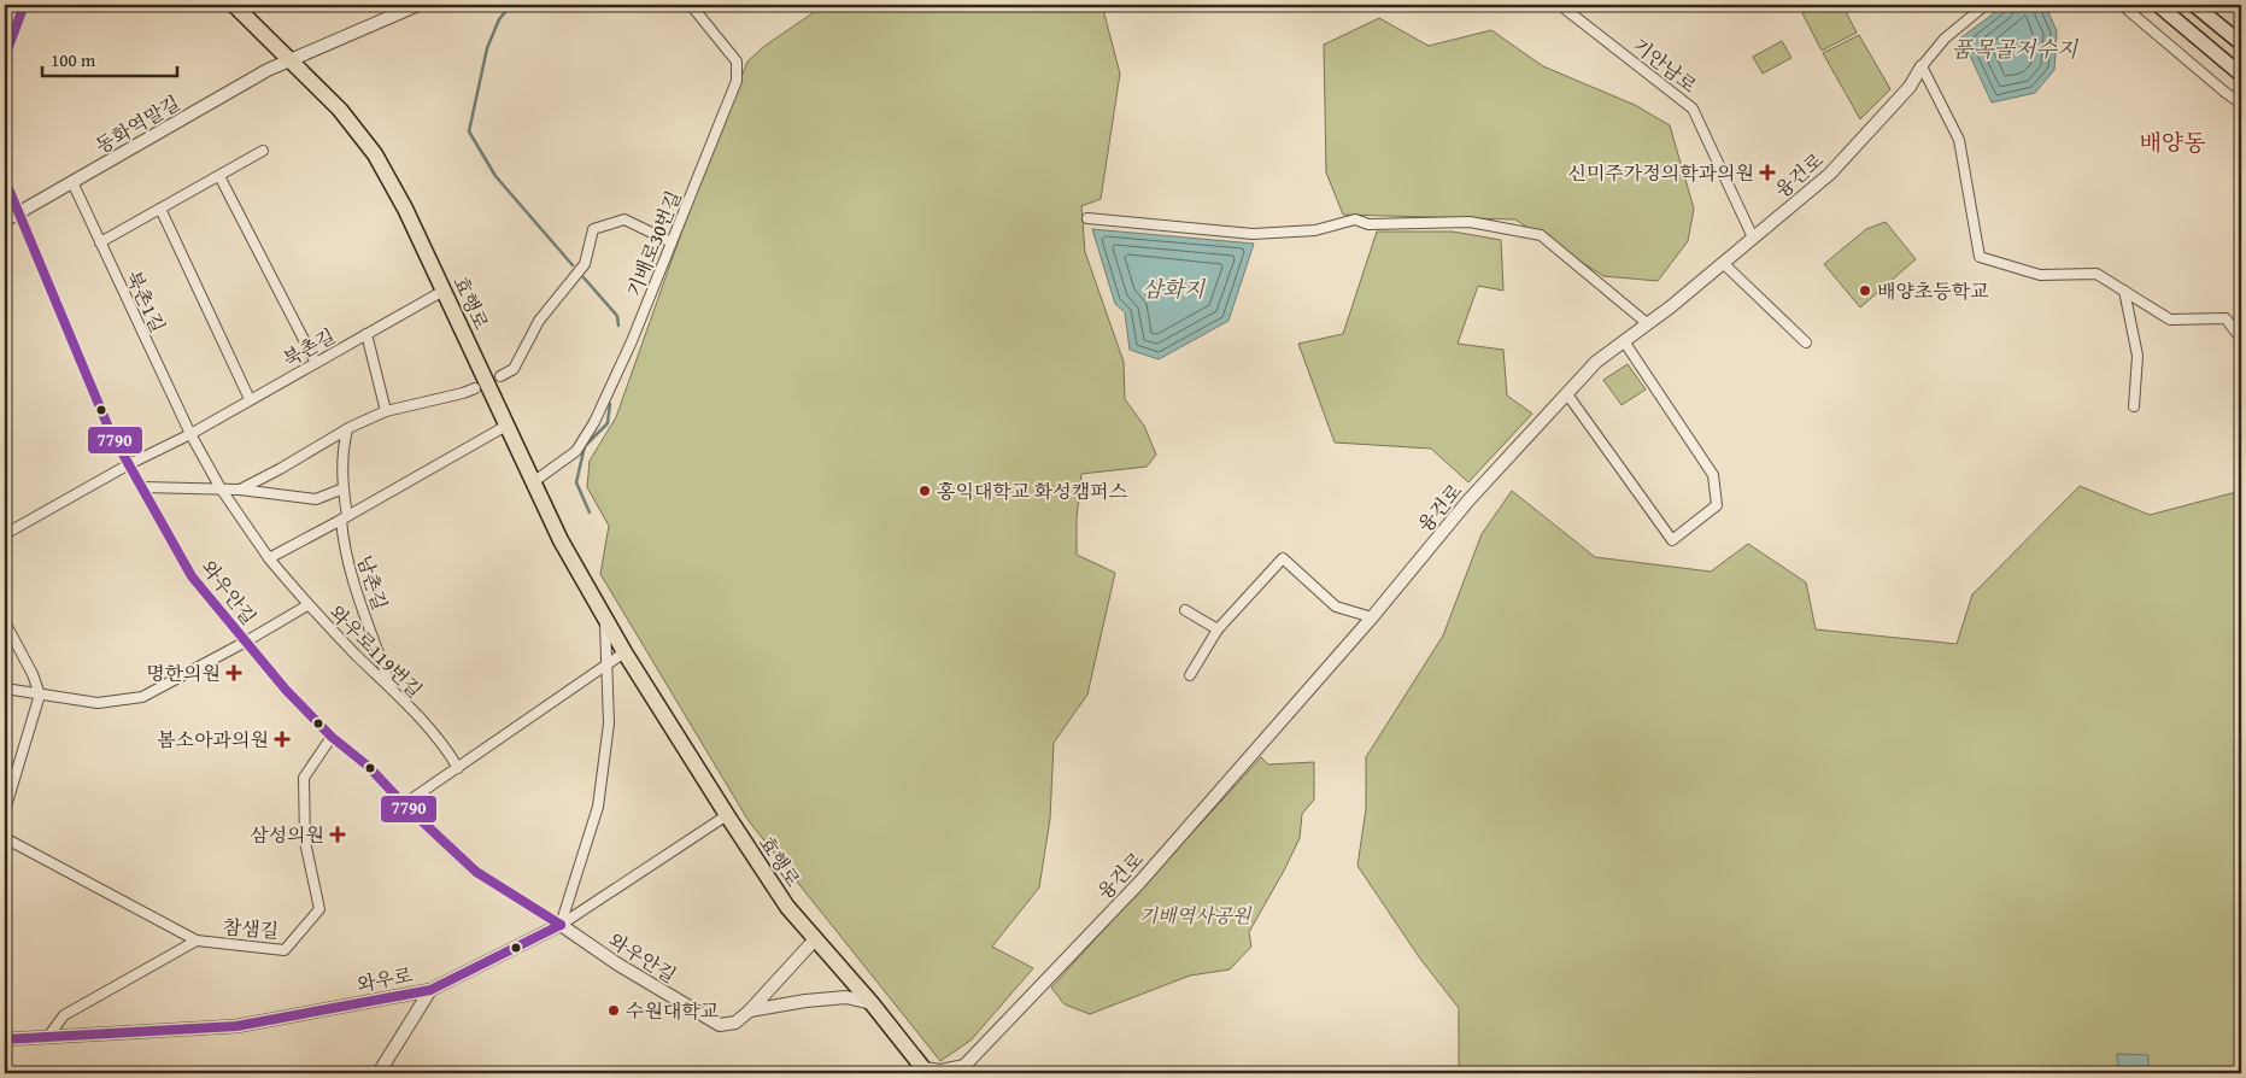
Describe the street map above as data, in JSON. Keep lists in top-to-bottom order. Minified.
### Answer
{"streets":{"main road":["효행로"],"street":["기안남로","동화역말길","융건로","기배로30번길","북촌1길","북촌길","남촌길","와우안길","와우로119번길","참샘길","와우로"]},"crossings":[["기안남로","융건로"],["동화역말길","북촌1길"],["동화역말길","효행로"],["동화역말길","와우안길"],["기배로30번길","효행로"],["북촌1길","북촌길"],["북촌1길","와우로119번길"],["효행로","북촌길"],["효행로","와우안길"],["효행로","와우로"],["북촌길","와우안길"],["북촌길","와우로119번길"],["남촌길","와우로119번길"],["와우안길","참샘길"],["와우안길","와우로"]],"districts":["배양동"],"water":["품목골저수지","삼화지"],"parks":["기배역사공원"],"places":{"health":["신미주가정의학과의원","명한의원","봄소아과의원","삼성의원"],"other":["배양초등학교","홍익대학교 화성캠퍼스","수원대학교"]},"lines":["transit line 7790"],"scale_bar":"100 m"}
